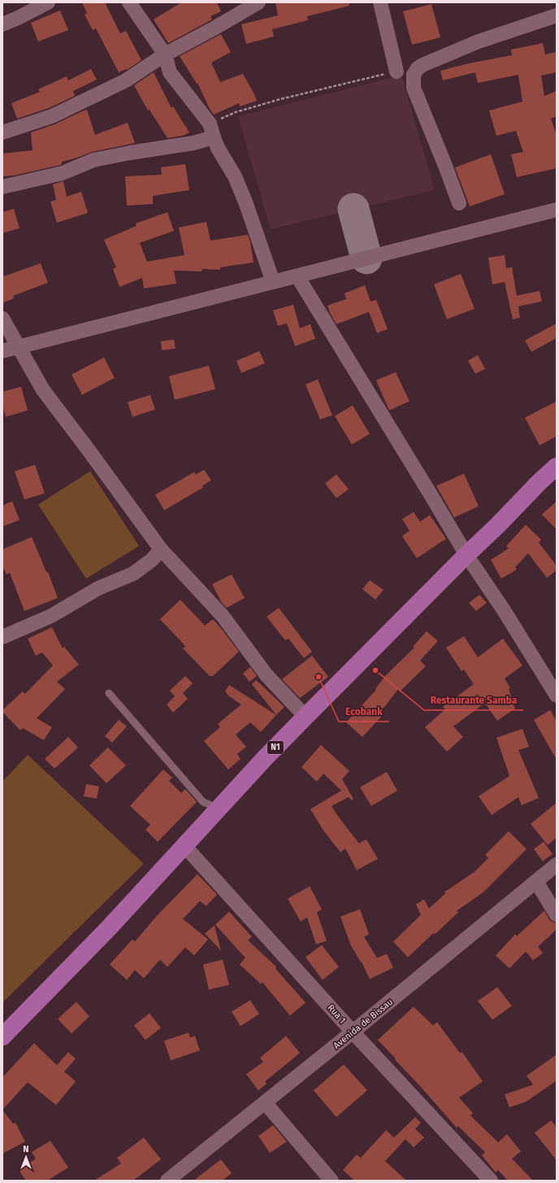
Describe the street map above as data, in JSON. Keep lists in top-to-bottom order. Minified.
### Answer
{"streets":{"main road":["N1"],"street":["Rua 1","Avenida de Bissau"]},"crossings":[["N1","Rua 1"],["Rua 1","Avenida de Bissau"]],"places":["Restaurante Samba","Ecobank"],"north":"top"}
